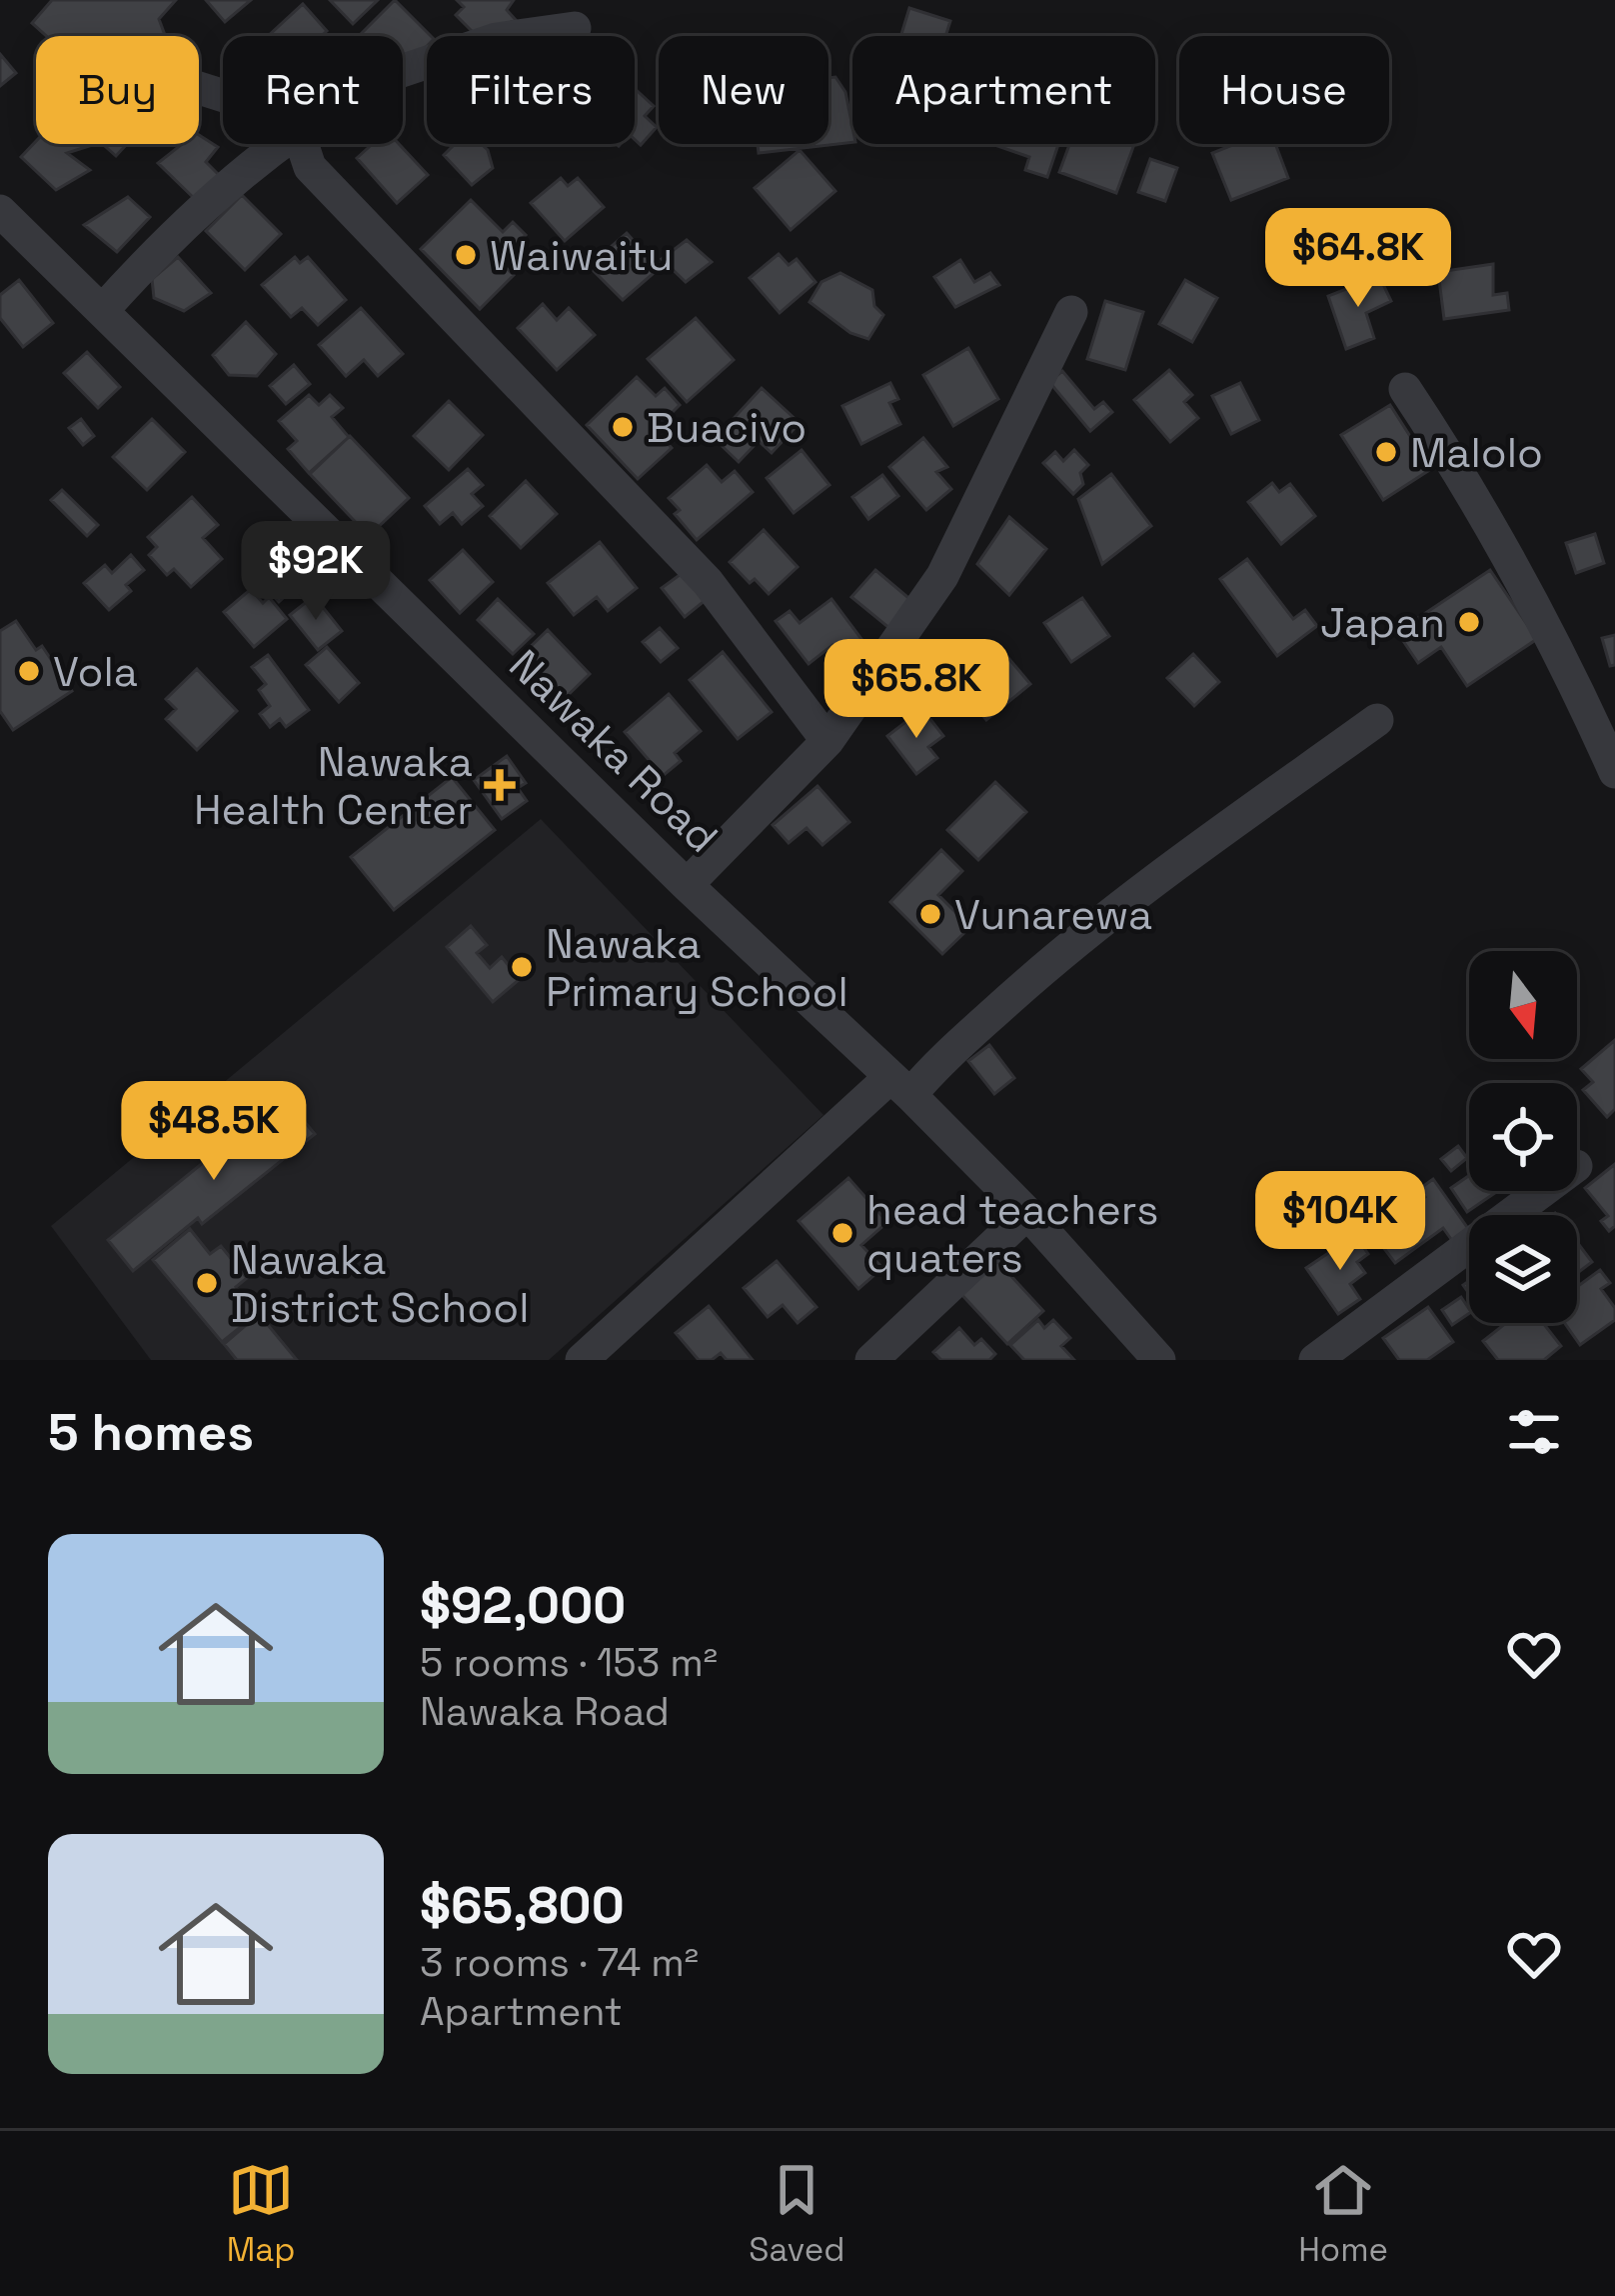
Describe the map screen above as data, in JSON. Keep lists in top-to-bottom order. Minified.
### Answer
{"streets":{"street":["Nawaka Road"]},"places":{"other":["Waiwaitu","Buacivo","Malolo","Japan","Vola","Vunarewa","Nawaka Primary School","head teachers quaters","Nawaka District School"],"health":["Nawaka Health Center"]},"north":"bottom","page":{"chip":["Buy","Rent","Filters","New","Apartment","House"],"price":["$64.8K","$92K","$65.8K","$48.5K","$104K"],"heading":"5 homes","list":[{"name":"$92,000","note":"5 rooms · 153 m² · Nawaka Road"},{"name":"$65,800","note":"3 rooms · 74 m² · Apartment"}],"tabs":["Map","Saved","Home"]}}
